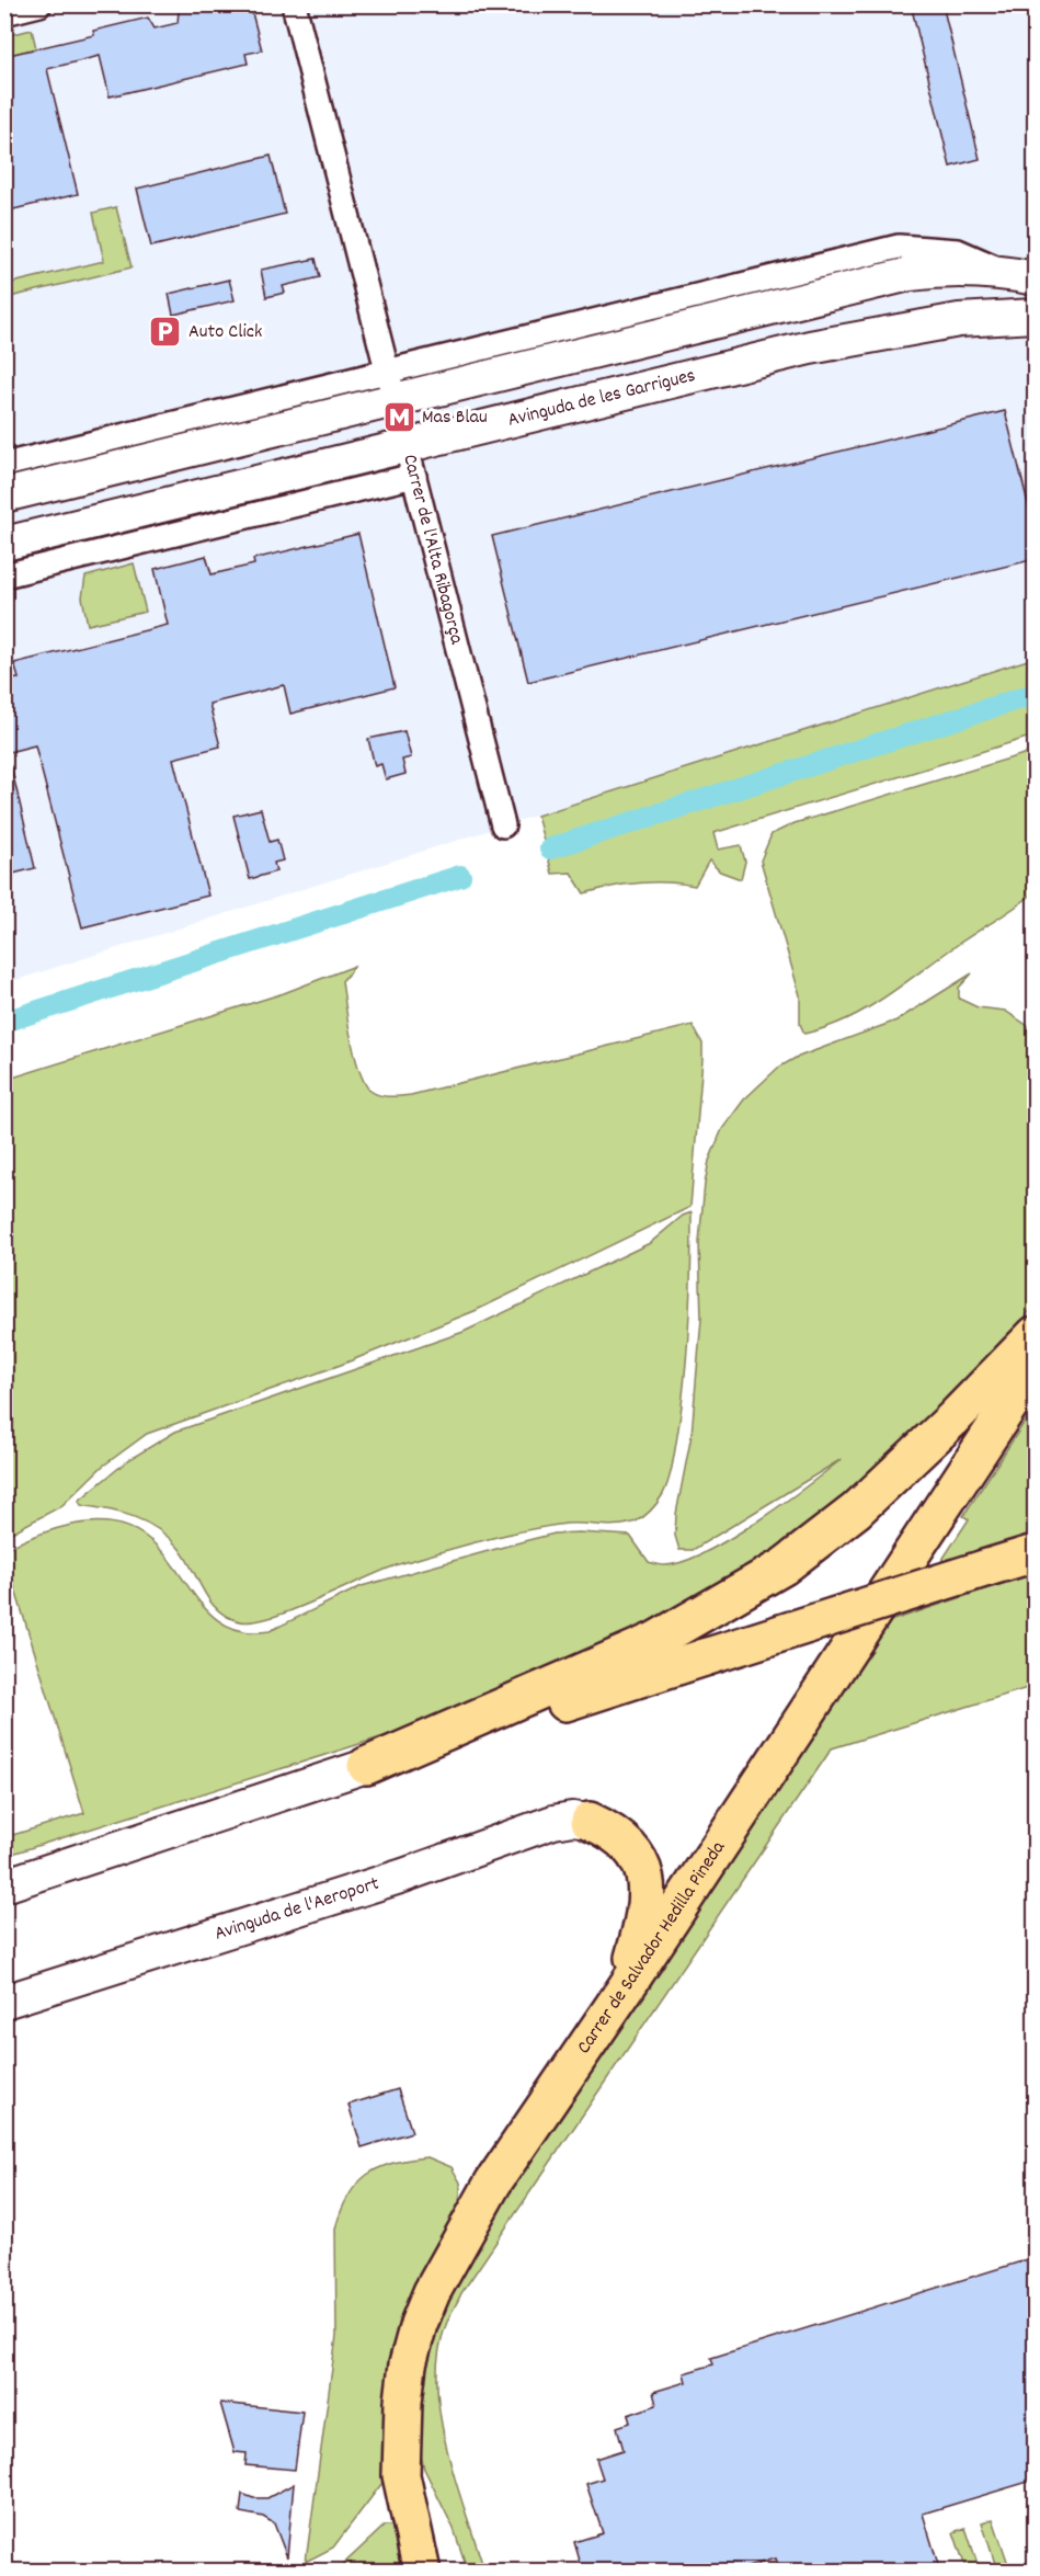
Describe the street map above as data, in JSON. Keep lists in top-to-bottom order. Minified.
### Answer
{"streets":{"main road":["Carrer de Salvador Hedilla Pineda"],"street":["Avinguda de les Garrigues","Carrer de l'Alta Ribagorça","Avinguda de l'Aeroport"]},"crossings":[["Avinguda de les Garrigues","Carrer de l'Alta Ribagorça"]],"places":{"parking":["Auto Click"],"metro station":["Mas Blau"]}}
